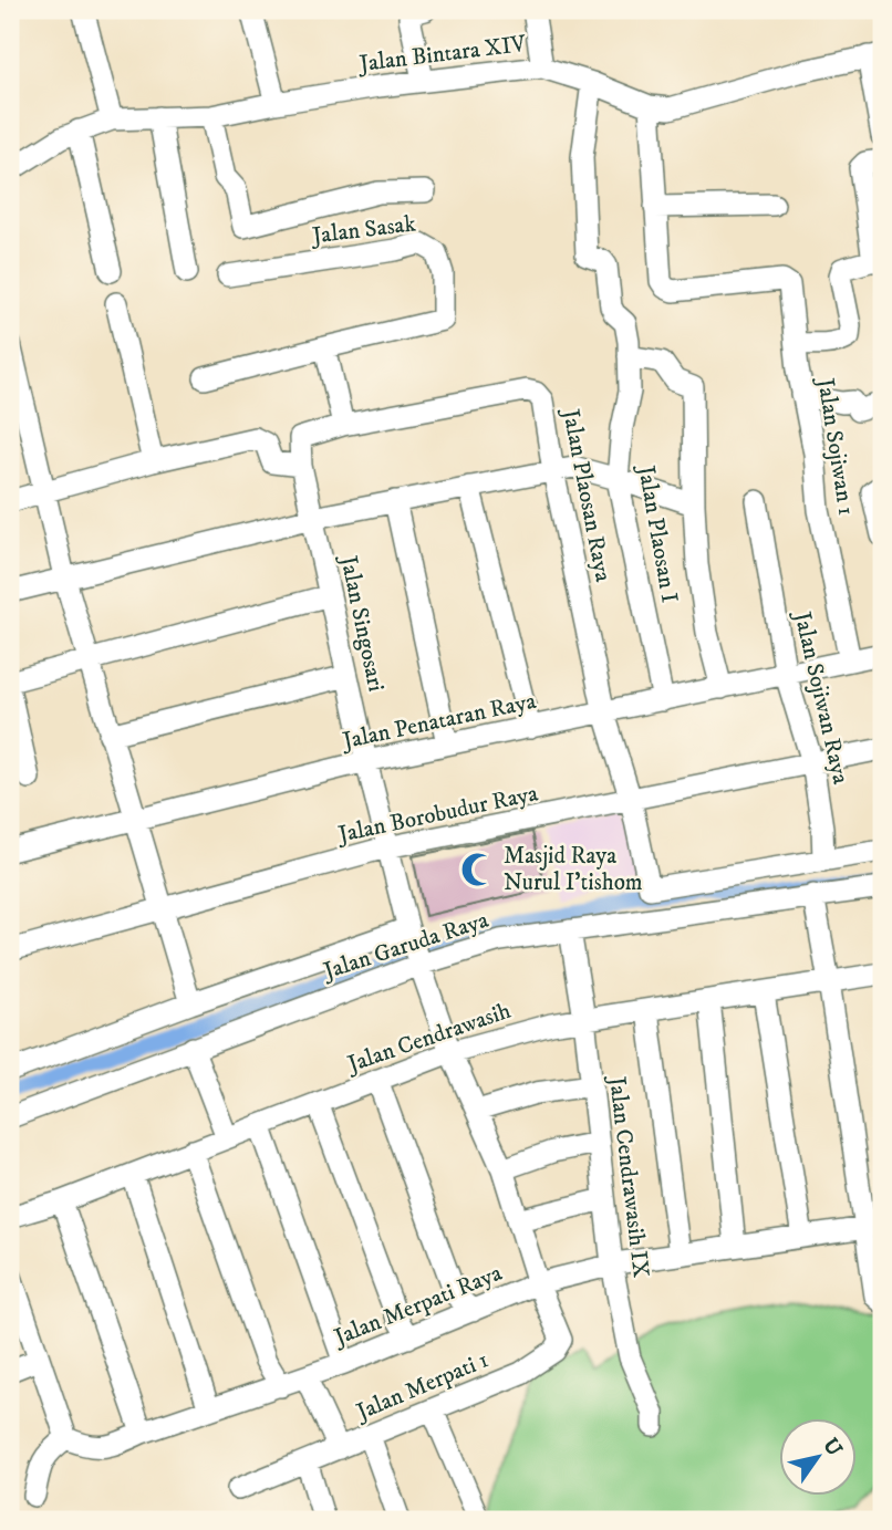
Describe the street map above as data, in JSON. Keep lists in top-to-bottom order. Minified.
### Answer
{"streets":{"street":["Jalan Bintara XIV","Jalan Sasak","Jalan Sojiwan 1","Jalan Plaosan Raya","Jalan Plaosan I","Jalan Singosari","Jalan Sojiwan Raya","Jalan Penataran Raya","Jalan Borobudur Raya","Jalan Garuda Raya","Jalan Cendrawasih","Jalan Cendrawasih IX","Jalan Merpati Raya","Jalan Merpati 1"]},"crossings":[["Jalan Bintara XIV","Jalan Plaosan I"],["Jalan Sojiwan 1","Jalan Penataran Raya"],["Jalan Plaosan Raya","Jalan Sojiwan Raya"],["Jalan Plaosan Raya","Jalan Penataran Raya"],["Jalan Plaosan Raya","Jalan Borobudur Raya"],["Jalan Plaosan I","Jalan Penataran Raya"],["Jalan Singosari","Jalan Penataran Raya"],["Jalan Singosari","Jalan Borobudur Raya"],["Jalan Singosari","Jalan Garuda Raya"],["Jalan Singosari","Jalan Cendrawasih"],["Jalan Singosari","Jalan Merpati Raya"],["Jalan Singosari","Jalan Merpati 1"],["Jalan Sojiwan Raya","Jalan Penataran Raya"],["Jalan Sojiwan Raya","Jalan Borobudur Raya"],["Jalan Garuda Raya","Jalan Cendrawasih IX"],["Jalan Cendrawasih","Jalan Cendrawasih IX"],["Jalan Cendrawasih IX","Jalan Merpati Raya"],["Jalan Merpati Raya","Jalan Merpati 1"]],"places":{"mosque":["Masjid Raya Nurul I'tishom"]},"north":"top right"}
